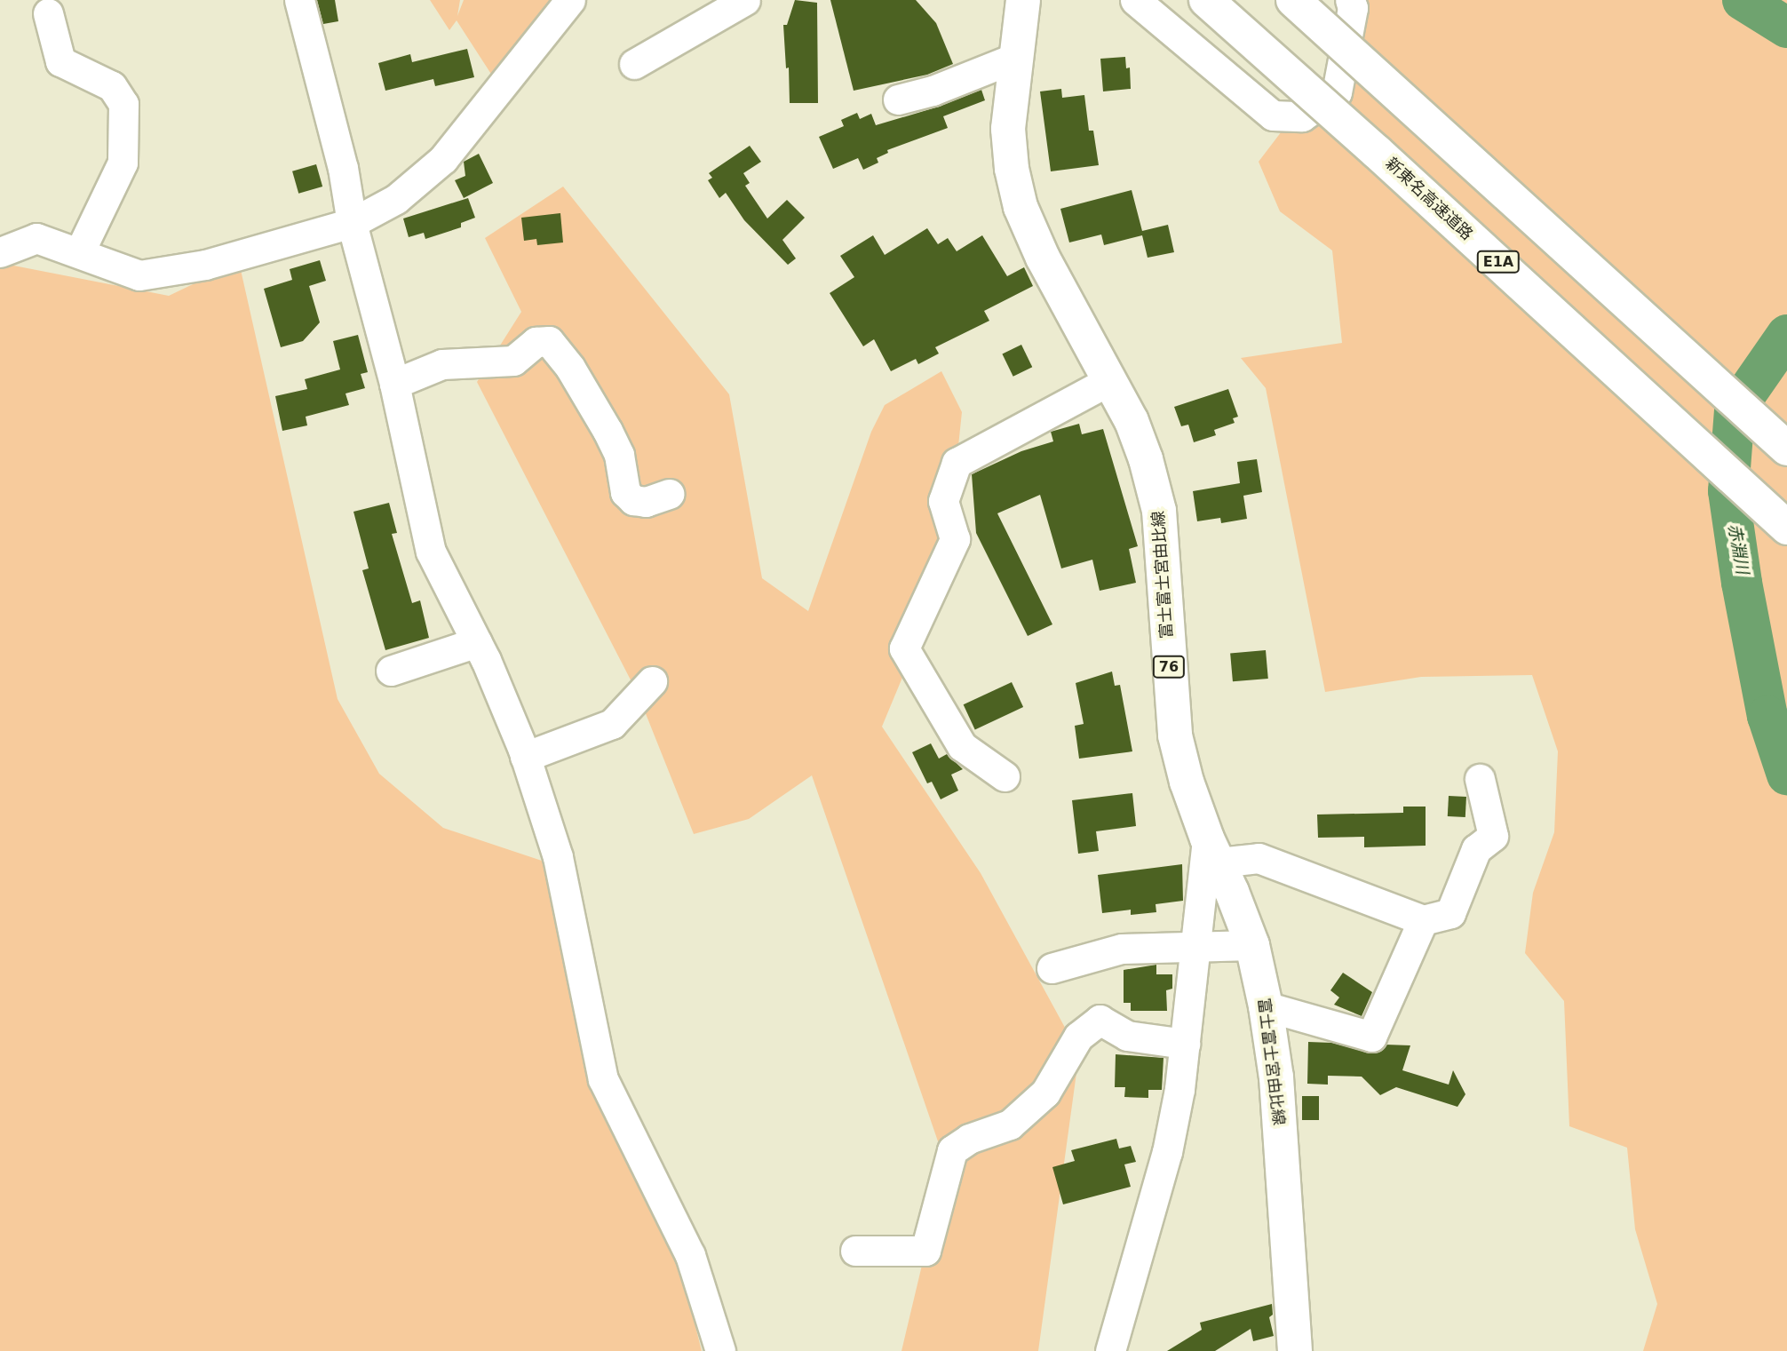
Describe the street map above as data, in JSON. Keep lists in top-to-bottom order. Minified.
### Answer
{"streets":{"main road":["新東名高速道路","E1A","富士富士宮由比線","76"]},"water":["赤淵川"]}
